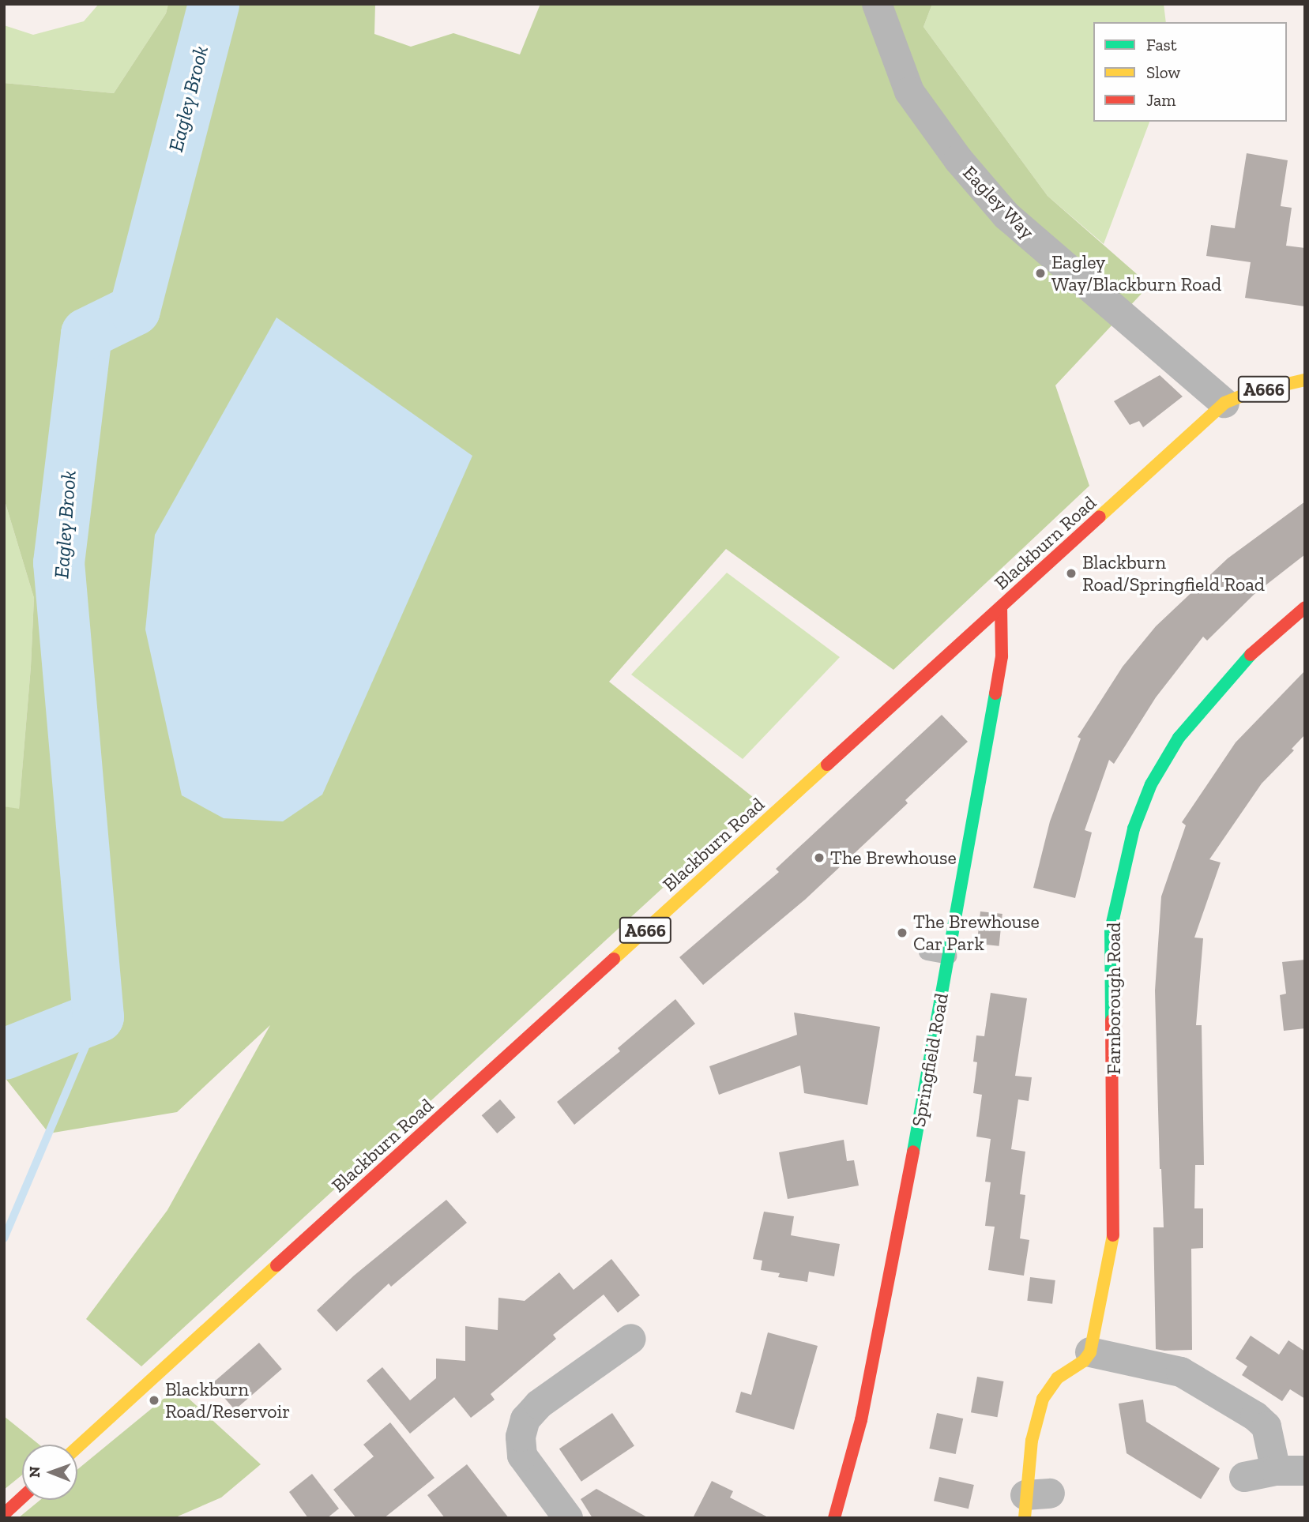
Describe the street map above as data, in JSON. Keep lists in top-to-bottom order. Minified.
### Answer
{"streets":{"main road":["A666","Blackburn Road","Farnborough Road","Springfield Road"],"street":["Eagley Way"]},"crossings":[["Eagley Way","Blackburn Road"],["Blackburn Road","Springfield Road"]],"water":["Eagley Brook"],"places":["Eagley Way/Blackburn Road","Blackburn Road/Springfield Road","The Brewhouse","The Brewhouse Car Park","Blackburn Road/Reservoir"],"legend":["Fast","Slow","Jam"],"north":"left"}
